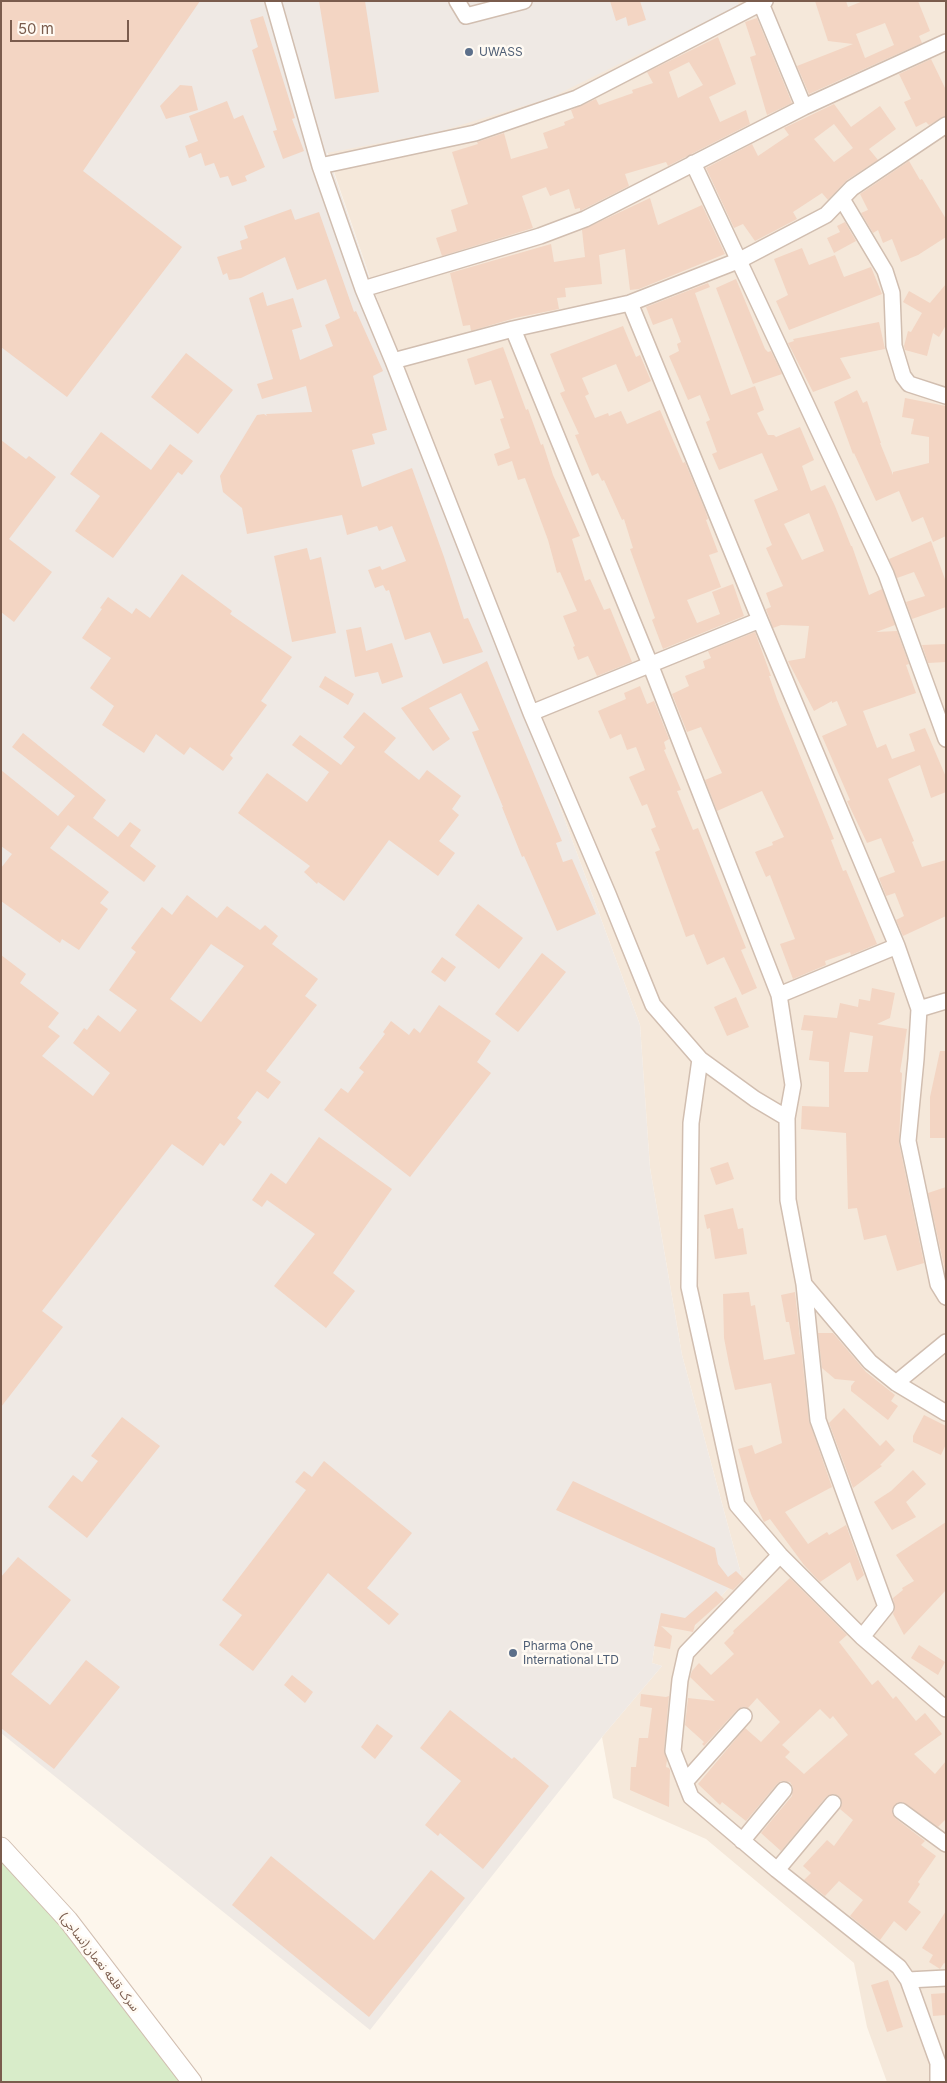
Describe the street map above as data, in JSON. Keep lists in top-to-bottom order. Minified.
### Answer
{"streets":{"street":["سرک قلعه نعمان(نساجی)"]},"places":["UWASS","Pharma One International LTD"],"scale_bar":"50 m"}
